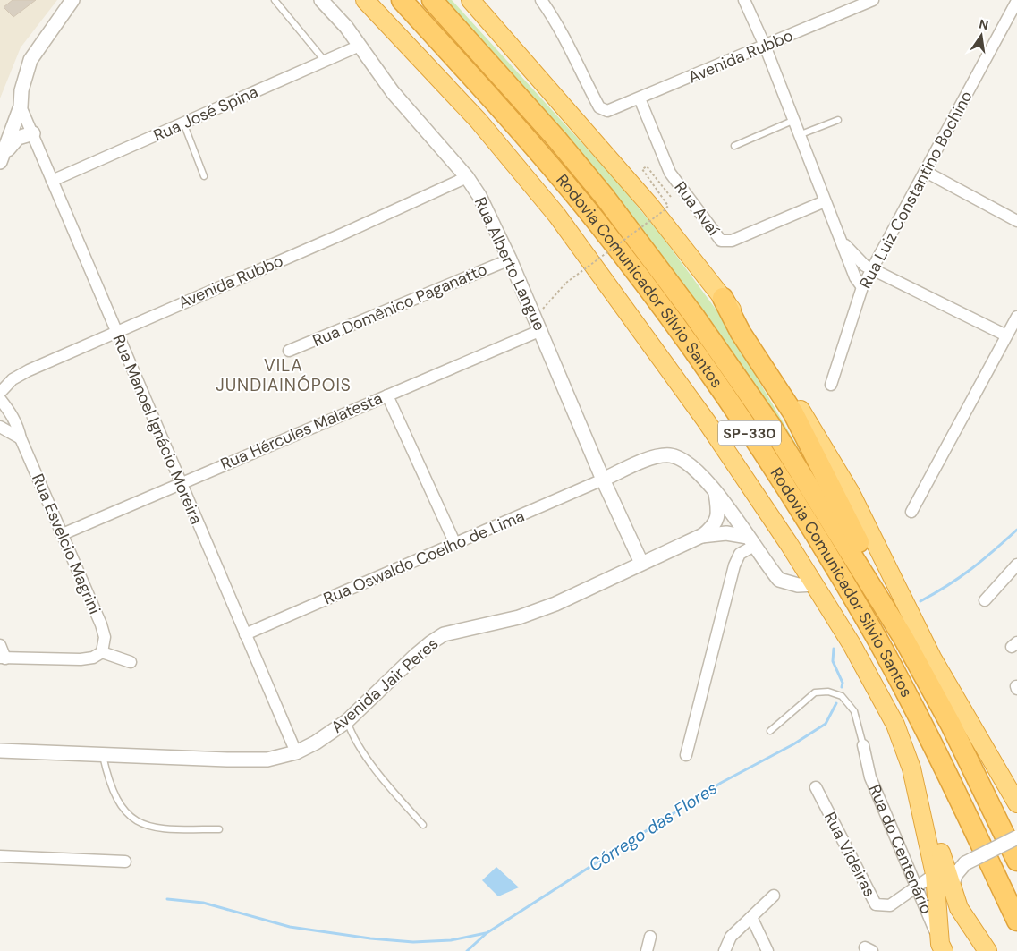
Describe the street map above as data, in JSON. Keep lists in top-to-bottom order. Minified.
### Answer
{"streets":{"highway":["Rodovia Comunicador Silvio Santos","SP-330"],"street":["Avenida Rubbo","Rua José Spina","Rua Luiz Constantino Bochino","Rua Avaí","Rua Alberto Langue","Rua Domênico Paganatto","Rua Manoel Ignácio Moreira","Rua Hércules Malatesta","Rua Esvelcio Magrini","Rua Oswaldo Coelho de Lima","Avenida Jair Peres","Rua do Centenário","Rua Videiras"]},"crossings":[["Avenida Rubbo","Rua Avaí"],["Avenida Rubbo","Rua Alberto Langue"],["Avenida Rubbo","Rua Manoel Ignácio Moreira"],["Rua José Spina","Rua Alberto Langue"],["Rua José Spina","Rua Manoel Ignácio Moreira"],["Rua Alberto Langue","Rua Domênico Paganatto"],["Rua Alberto Langue","Rua Hércules Malatesta"],["Rua Alberto Langue","Rua Oswaldo Coelho de Lima"],["Rua Alberto Langue","Avenida Jair Peres"],["Rua Manoel Ignácio Moreira","Rua Hércules Malatesta"],["Rua Manoel Ignácio Moreira","Rua Oswaldo Coelho de Lima"],["Rua Manoel Ignácio Moreira","Avenida Jair Peres"],["Rua Hércules Malatesta","Rua Esvelcio Magrini"],["Rua Oswaldo Coelho de Lima","Avenida Jair Peres"],["Rua do Centenário","Rua Videiras"]],"districts":["VILA JUNDIAINÓPOIS"],"water":["Córrego das Flores"],"north":"top"}
